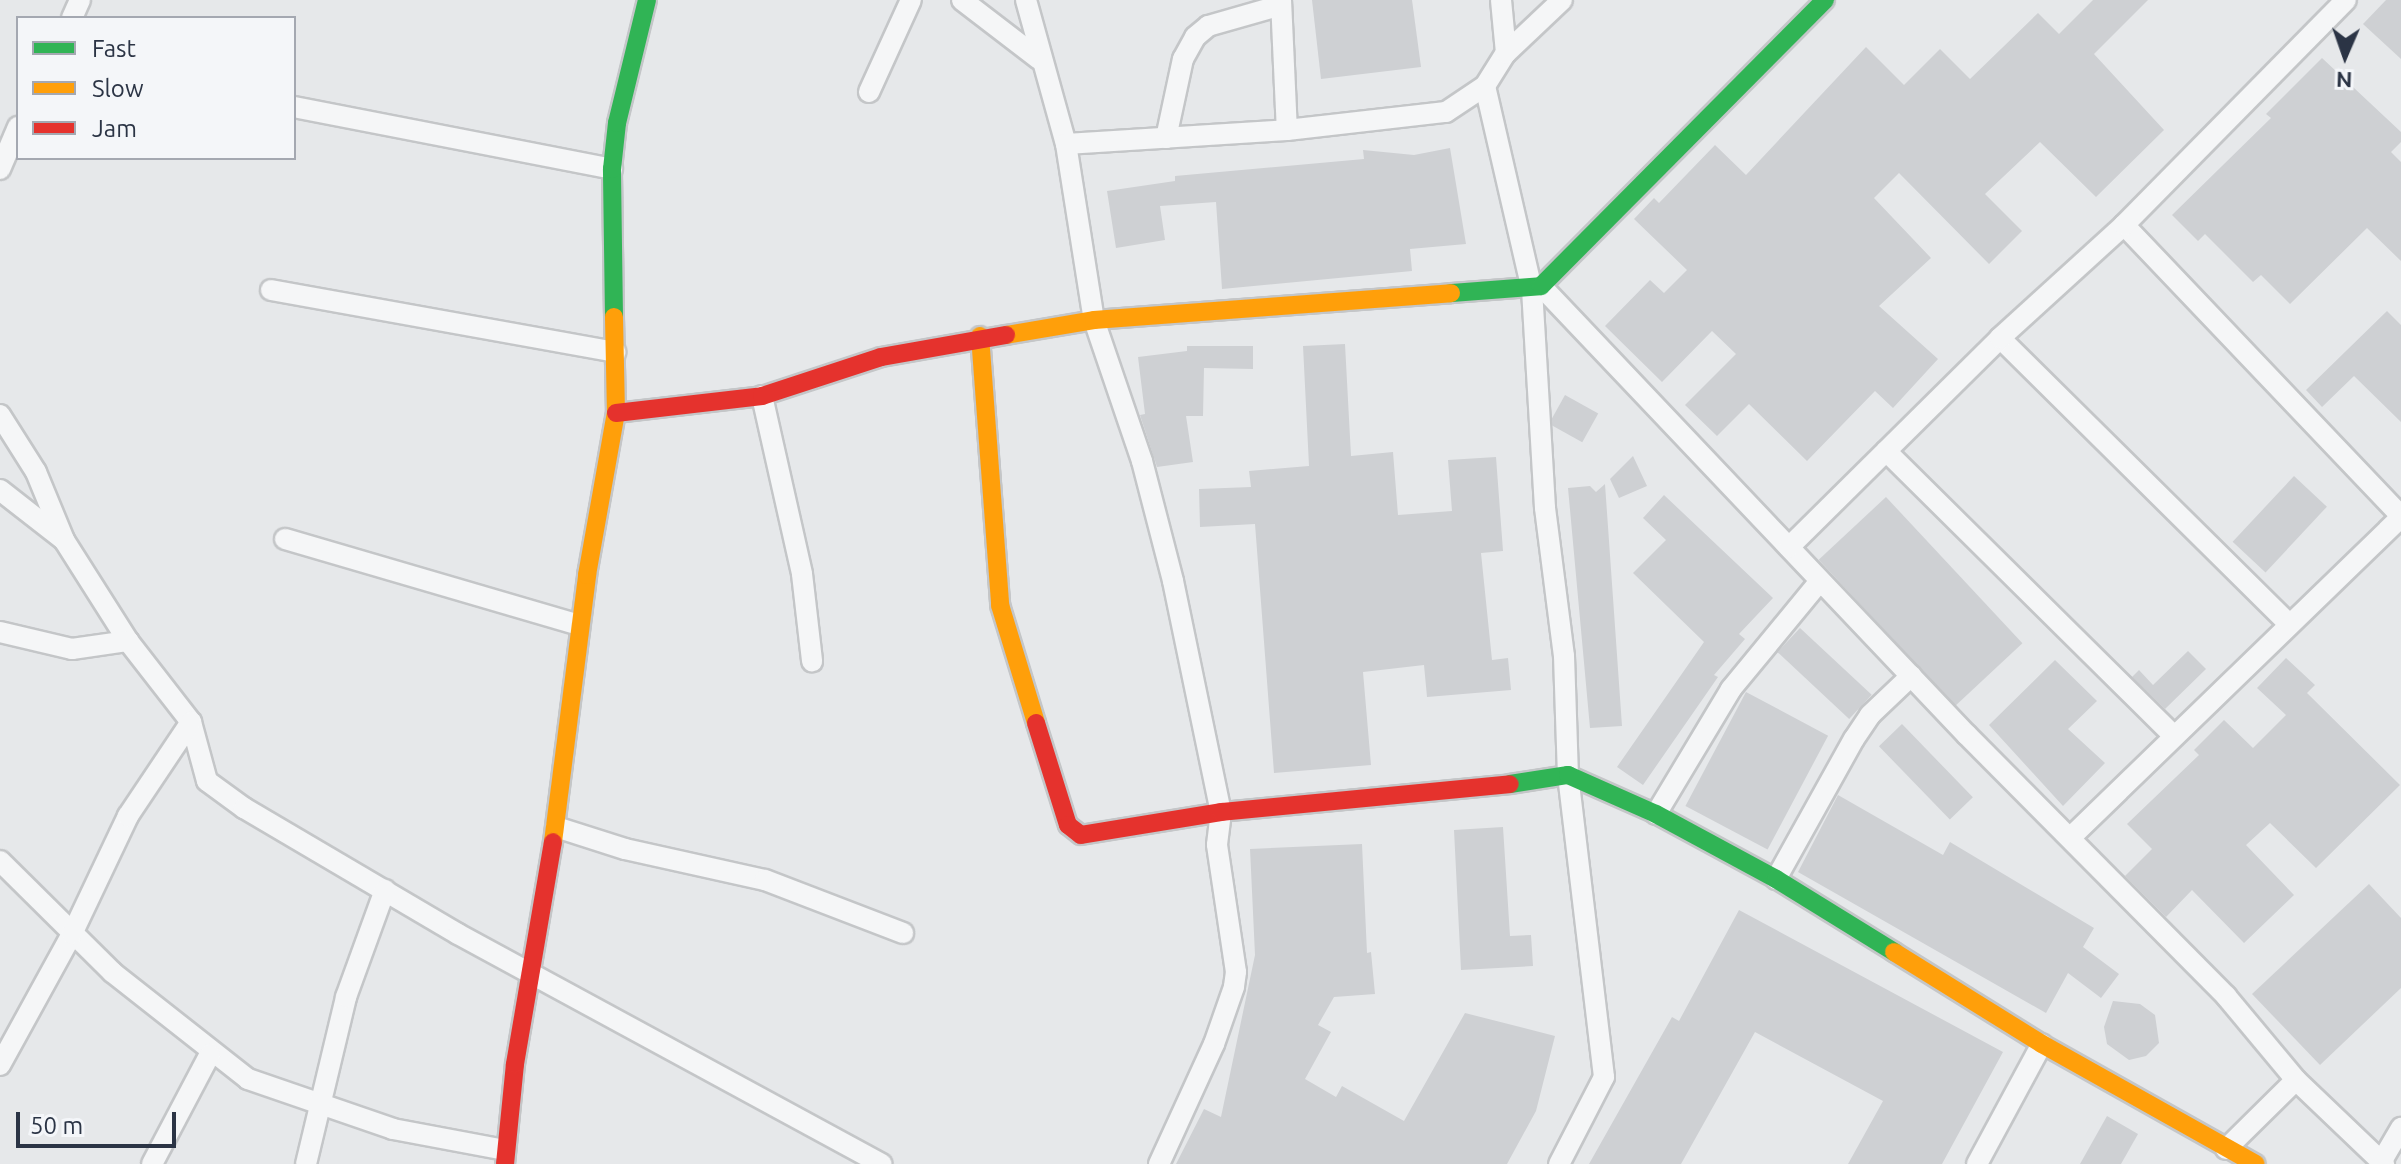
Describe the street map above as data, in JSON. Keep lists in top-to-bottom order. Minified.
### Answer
{"legend":["Fast","Slow","Jam"],"scale_bar":"50 m","north":"bottom"}
